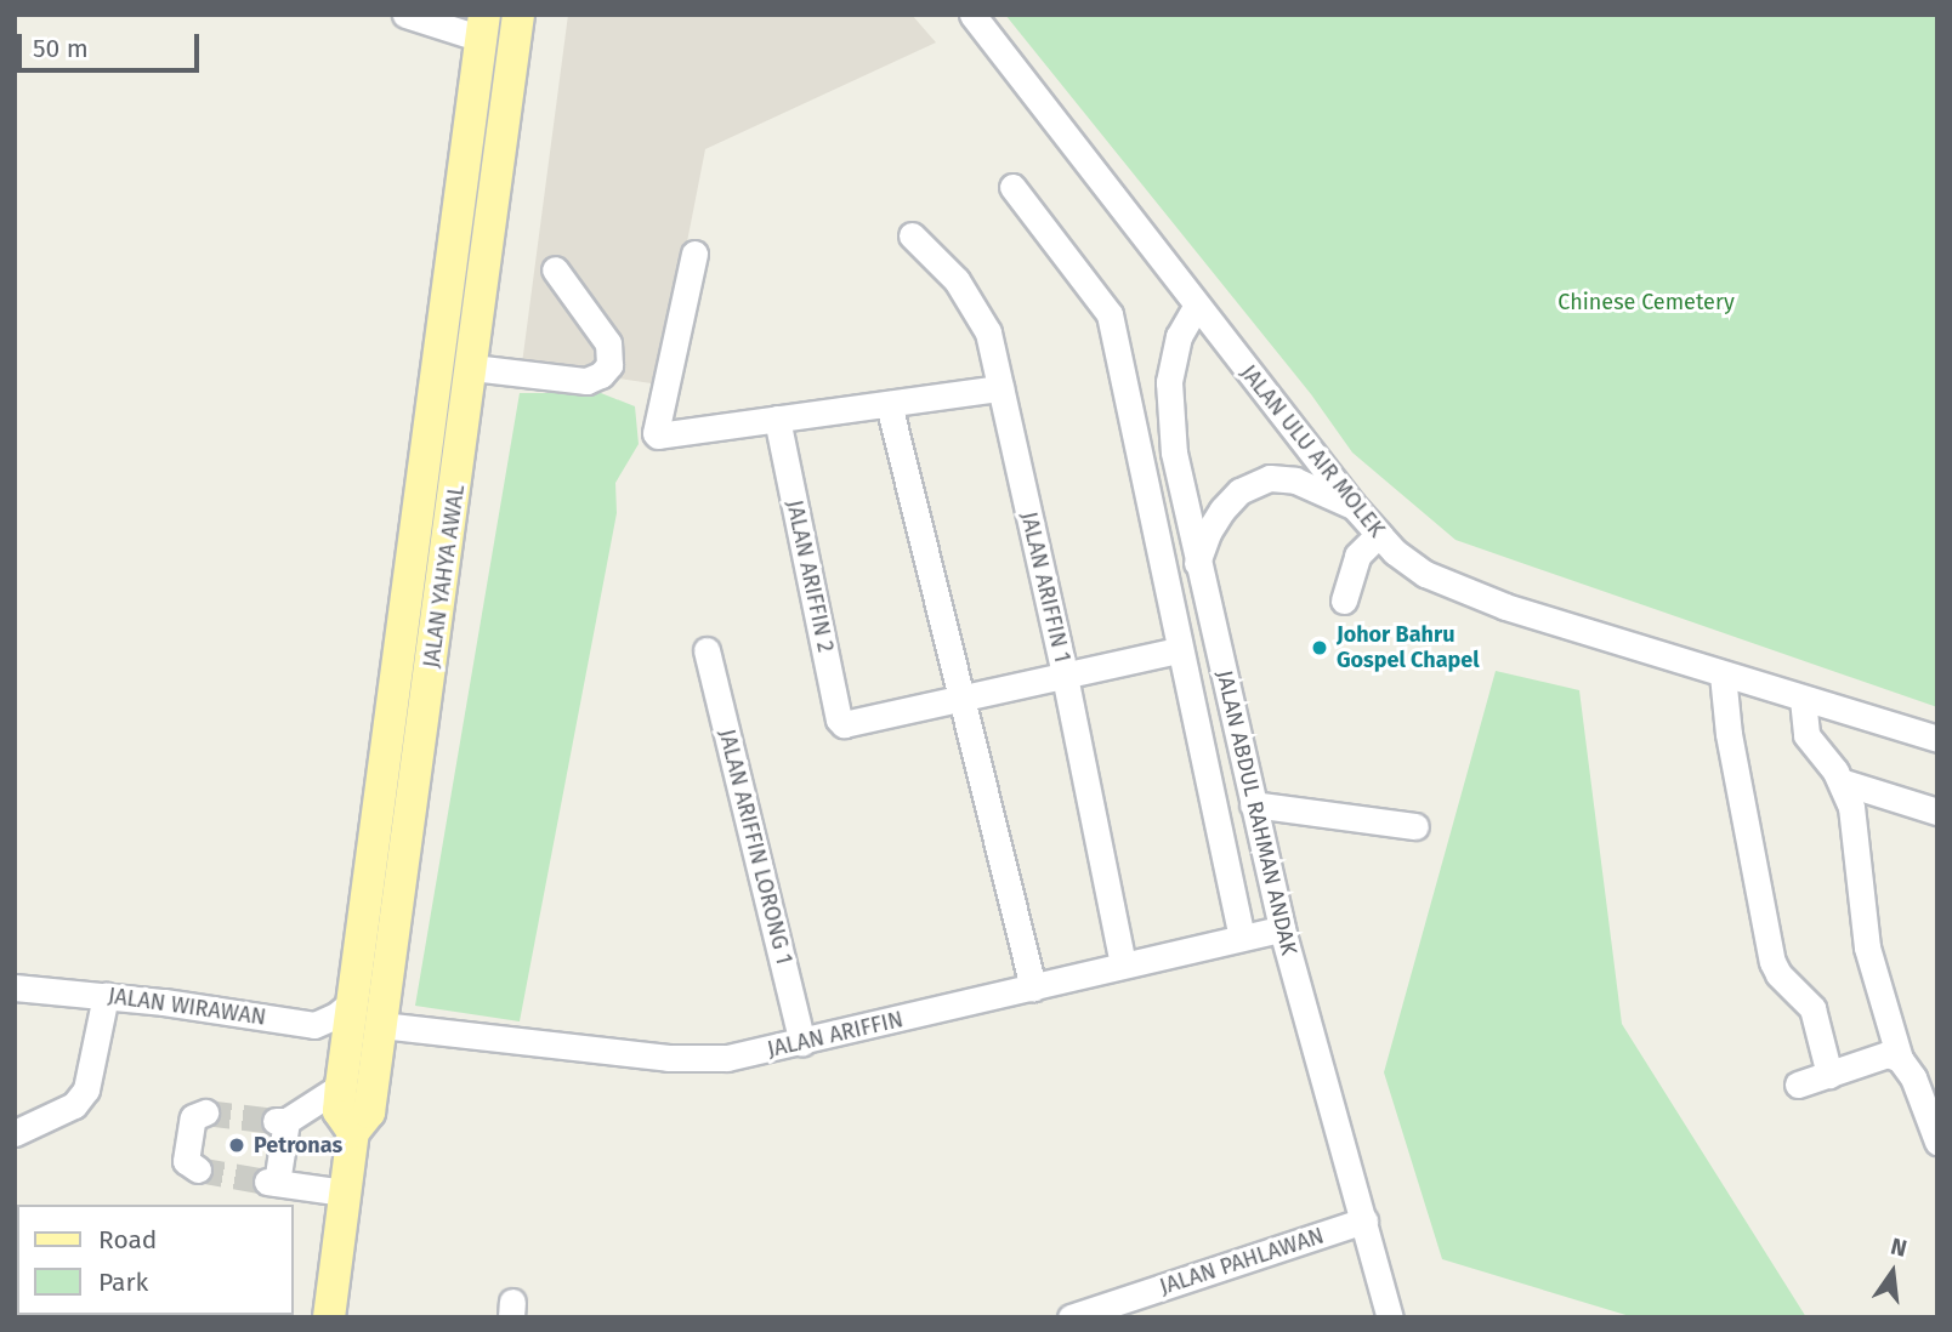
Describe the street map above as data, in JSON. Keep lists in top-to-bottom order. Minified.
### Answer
{"streets":{"main road":["JALAN YAHYA AWAL"],"street":["JALAN ULU AIR MOLEK","JALAN ARIFFIN 2","JALAN ARIFFIN 1","JALAN ABDUL RAHMAN ANDAK","JALAN ARIFFIN LORONG 1","JALAN WIRAWAN","JALAN ARIFFIN","JALAN PAHLAWAN"]},"crossings":[["JALAN ULU AIR MOLEK","JALAN ABDUL RAHMAN ANDAK"],["JALAN YAHYA AWAL","JALAN ARIFFIN"],["JALAN ARIFFIN 1","JALAN ARIFFIN"],["JALAN ABDUL RAHMAN ANDAK","JALAN ARIFFIN"],["JALAN ABDUL RAHMAN ANDAK","JALAN PAHLAWAN"],["JALAN ARIFFIN LORONG 1","JALAN ARIFFIN"]],"parks":["Chinese Cemetery"],"places":["Johor Bahru Gospel Chapel","Petronas"],"legend":["Road","Park"],"scale_bar":"50 m","north":"top"}
